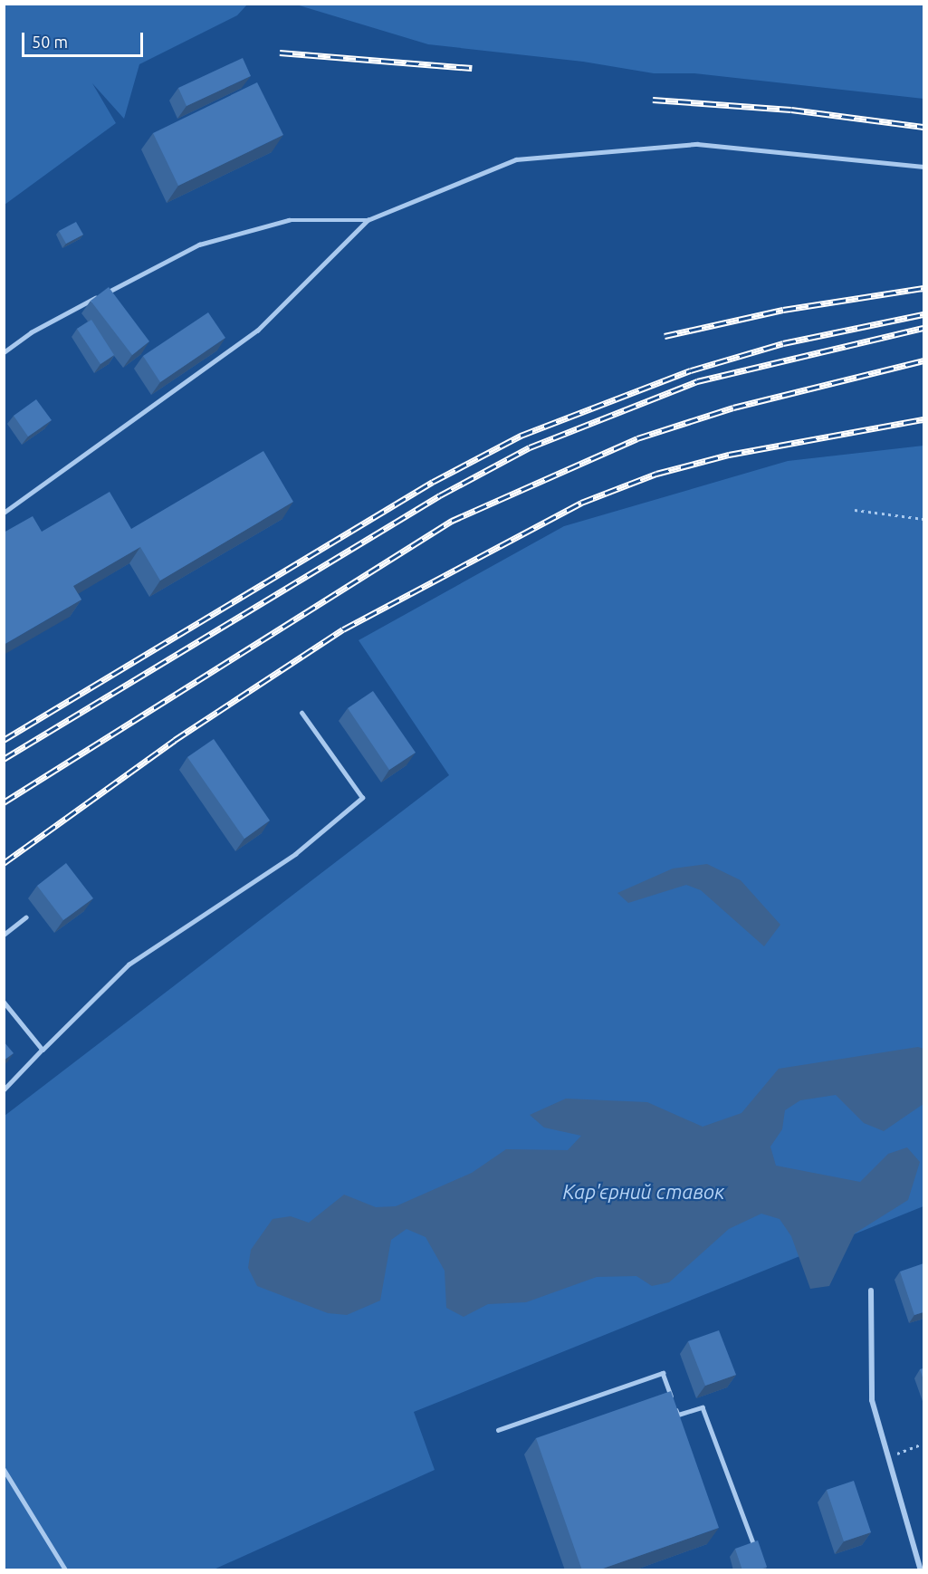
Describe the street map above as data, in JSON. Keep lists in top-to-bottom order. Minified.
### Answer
{"water":["Кар'єрний ставок"],"scale_bar":"50 m"}
